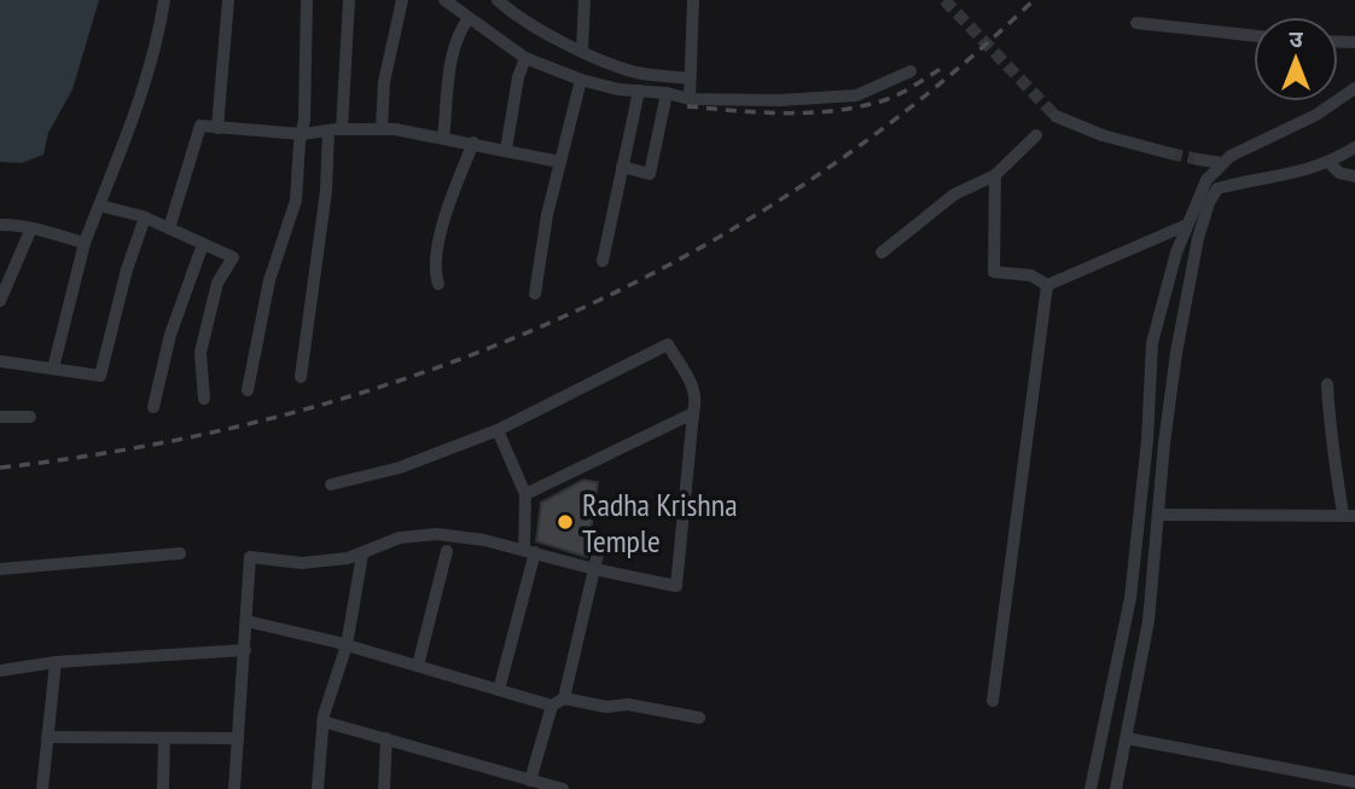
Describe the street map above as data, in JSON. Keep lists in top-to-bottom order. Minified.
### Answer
{"places":["Radha Krishna Temple"],"north":"top"}
